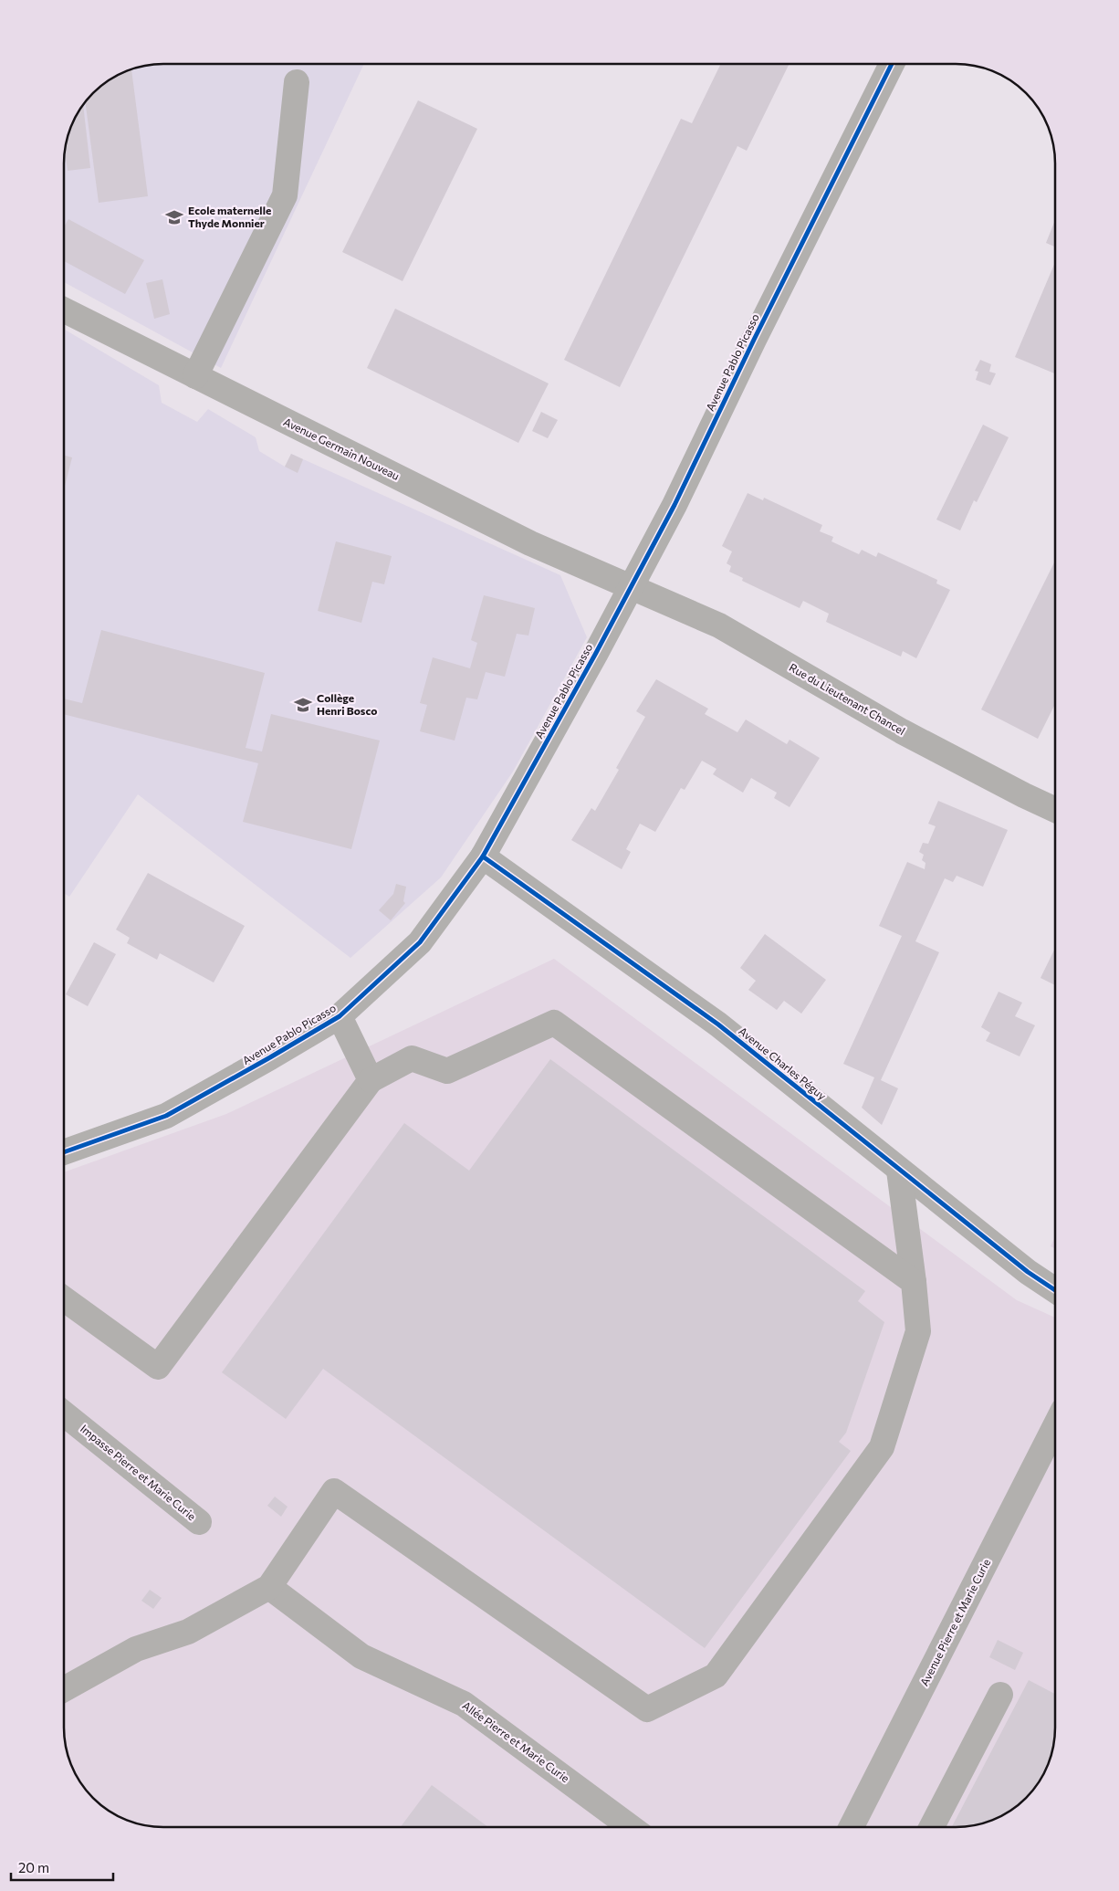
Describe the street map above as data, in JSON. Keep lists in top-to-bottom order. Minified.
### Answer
{"streets":{"street":["Avenue Pablo Picasso","Avenue Germain Nouveau","Rue du Lieutenant Chancel","Avenue Charles Péguy","Impasse Pierre et Marie Curie","Avenue Pierre et Marie Curie","Allée Pierre et Marie Curie"]},"crossings":[["Avenue Pablo Picasso","Avenue Germain Nouveau"],["Avenue Pablo Picasso","Rue du Lieutenant Chancel"],["Avenue Pablo Picasso","Avenue Charles Péguy"],["Avenue Germain Nouveau","Rue du Lieutenant Chancel"]],"places":{"school or university":["Ecole maternelle Thyde Monnier","Collège Henri Bosco"]},"scale_bar":"20 m"}
